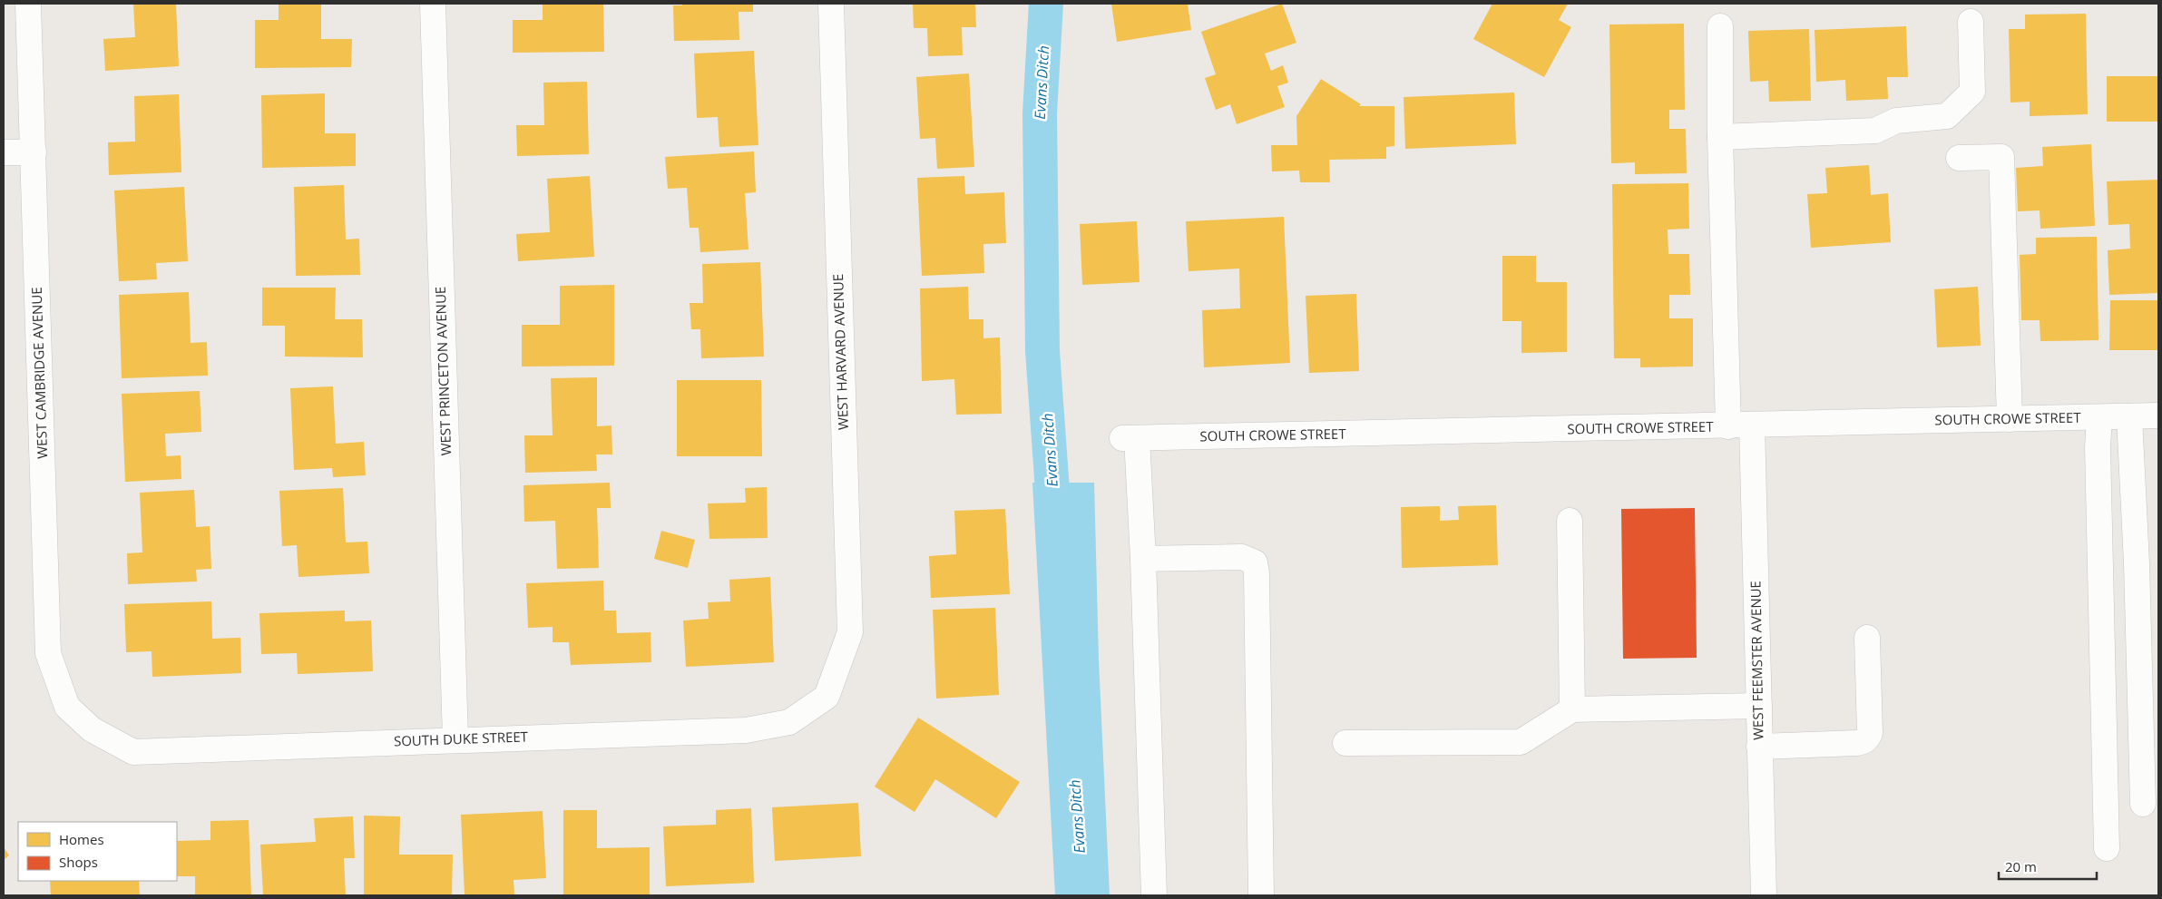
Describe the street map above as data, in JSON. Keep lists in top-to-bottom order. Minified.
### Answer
{"streets":{"street":["WEST HARVARD AVENUE","WEST PRINCETON AVENUE","WEST CAMBRIDGE AVENUE","SOUTH CROWE STREET","WEST FEEMSTER AVENUE","SOUTH DUKE STREET"]},"crossings":[["WEST HARVARD AVENUE","SOUTH DUKE STREET"],["WEST PRINCETON AVENUE","SOUTH DUKE STREET"],["WEST CAMBRIDGE AVENUE","SOUTH DUKE STREET"],["SOUTH CROWE STREET","WEST FEEMSTER AVENUE"]],"water":["Evans Ditch"],"legend":["Homes","Shops"],"scale_bar":"20 m"}
